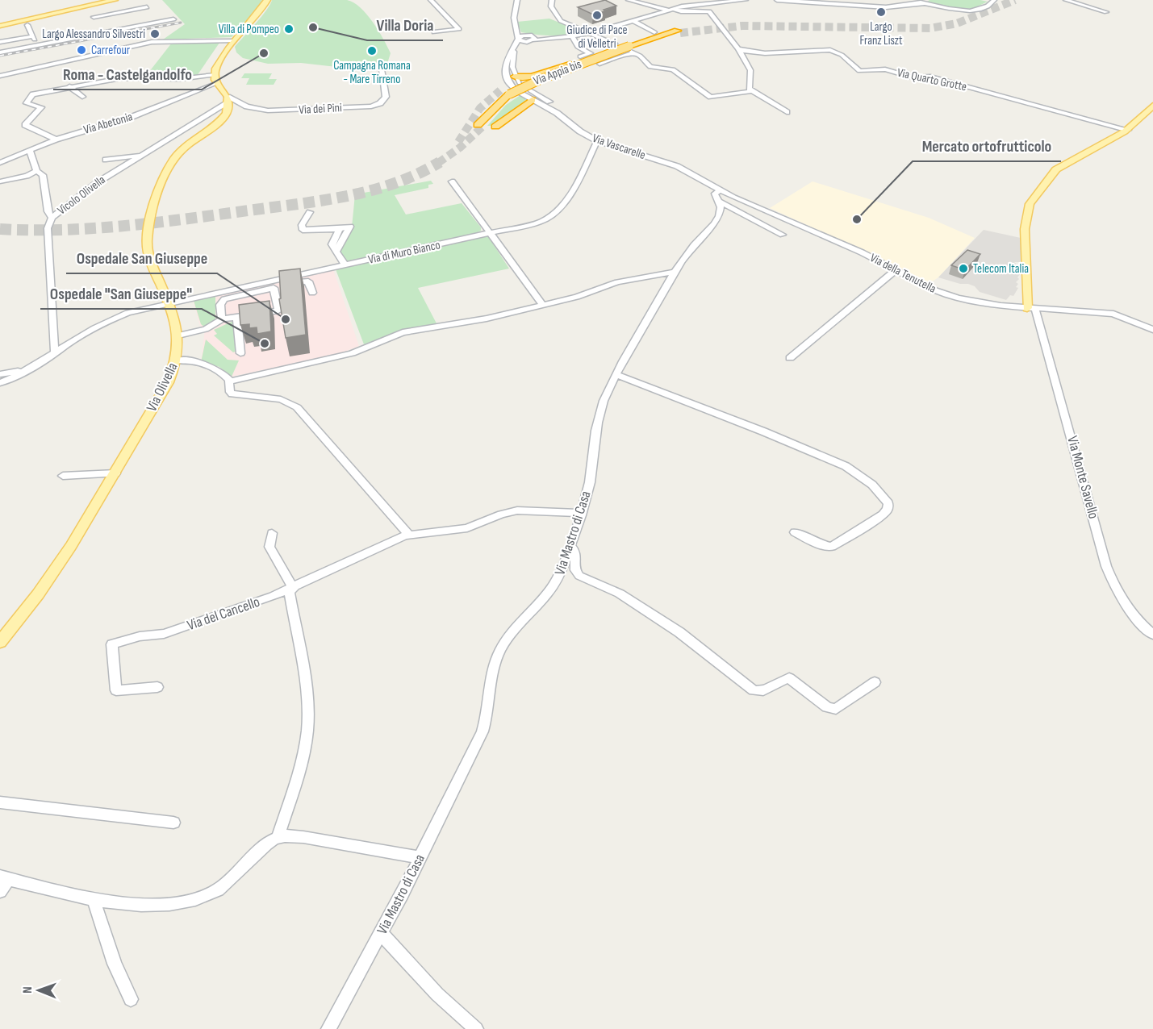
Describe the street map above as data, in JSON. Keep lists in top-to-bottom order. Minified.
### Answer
{"streets":{"highway":["Via Appia bis"],"main road":["Via Olivella"],"street":["Via Quarto Grotte","Via dei Pini","Via Abetonia","Via Vascarelle","Vicolo Olivella","Via di Muro Bianco","Via della Tenutella","Via Monte Savello","Via Mastro di Casa","Via del Cancello"]},"crossings":[["Via Appia bis","Via Vascarelle"],["Via dei Pini","Vicolo Olivella"],["Via dei Pini","Via Olivella"],["Via Vascarelle","Via di Muro Bianco"],["Via Vascarelle","Via della Tenutella"],["Via Vascarelle","Via Mastro di Casa"],["Vicolo Olivella","Via di Muro Bianco"],["Vicolo Olivella","Via Olivella"],["Via di Muro Bianco","Via Olivella"],["Via della Tenutella","Via Monte Savello"],["Via della Tenutella","Via Mastro di Casa"],["Via Mastro di Casa","Via del Cancello"]],"places":["Largo Franz Liszt","Giudice di Pace di Velletri","Villa Doria","Villa di Pompeo","Largo Alessandro Silvestri","Carrefour","Campagna Romana - Mare Tirreno","Roma - Castelgandolfo","Mercato ortofrutticolo","Telecom Italia","Ospedale San Giuseppe","Ospedale \"San Giuseppe\""],"north":"left"}
